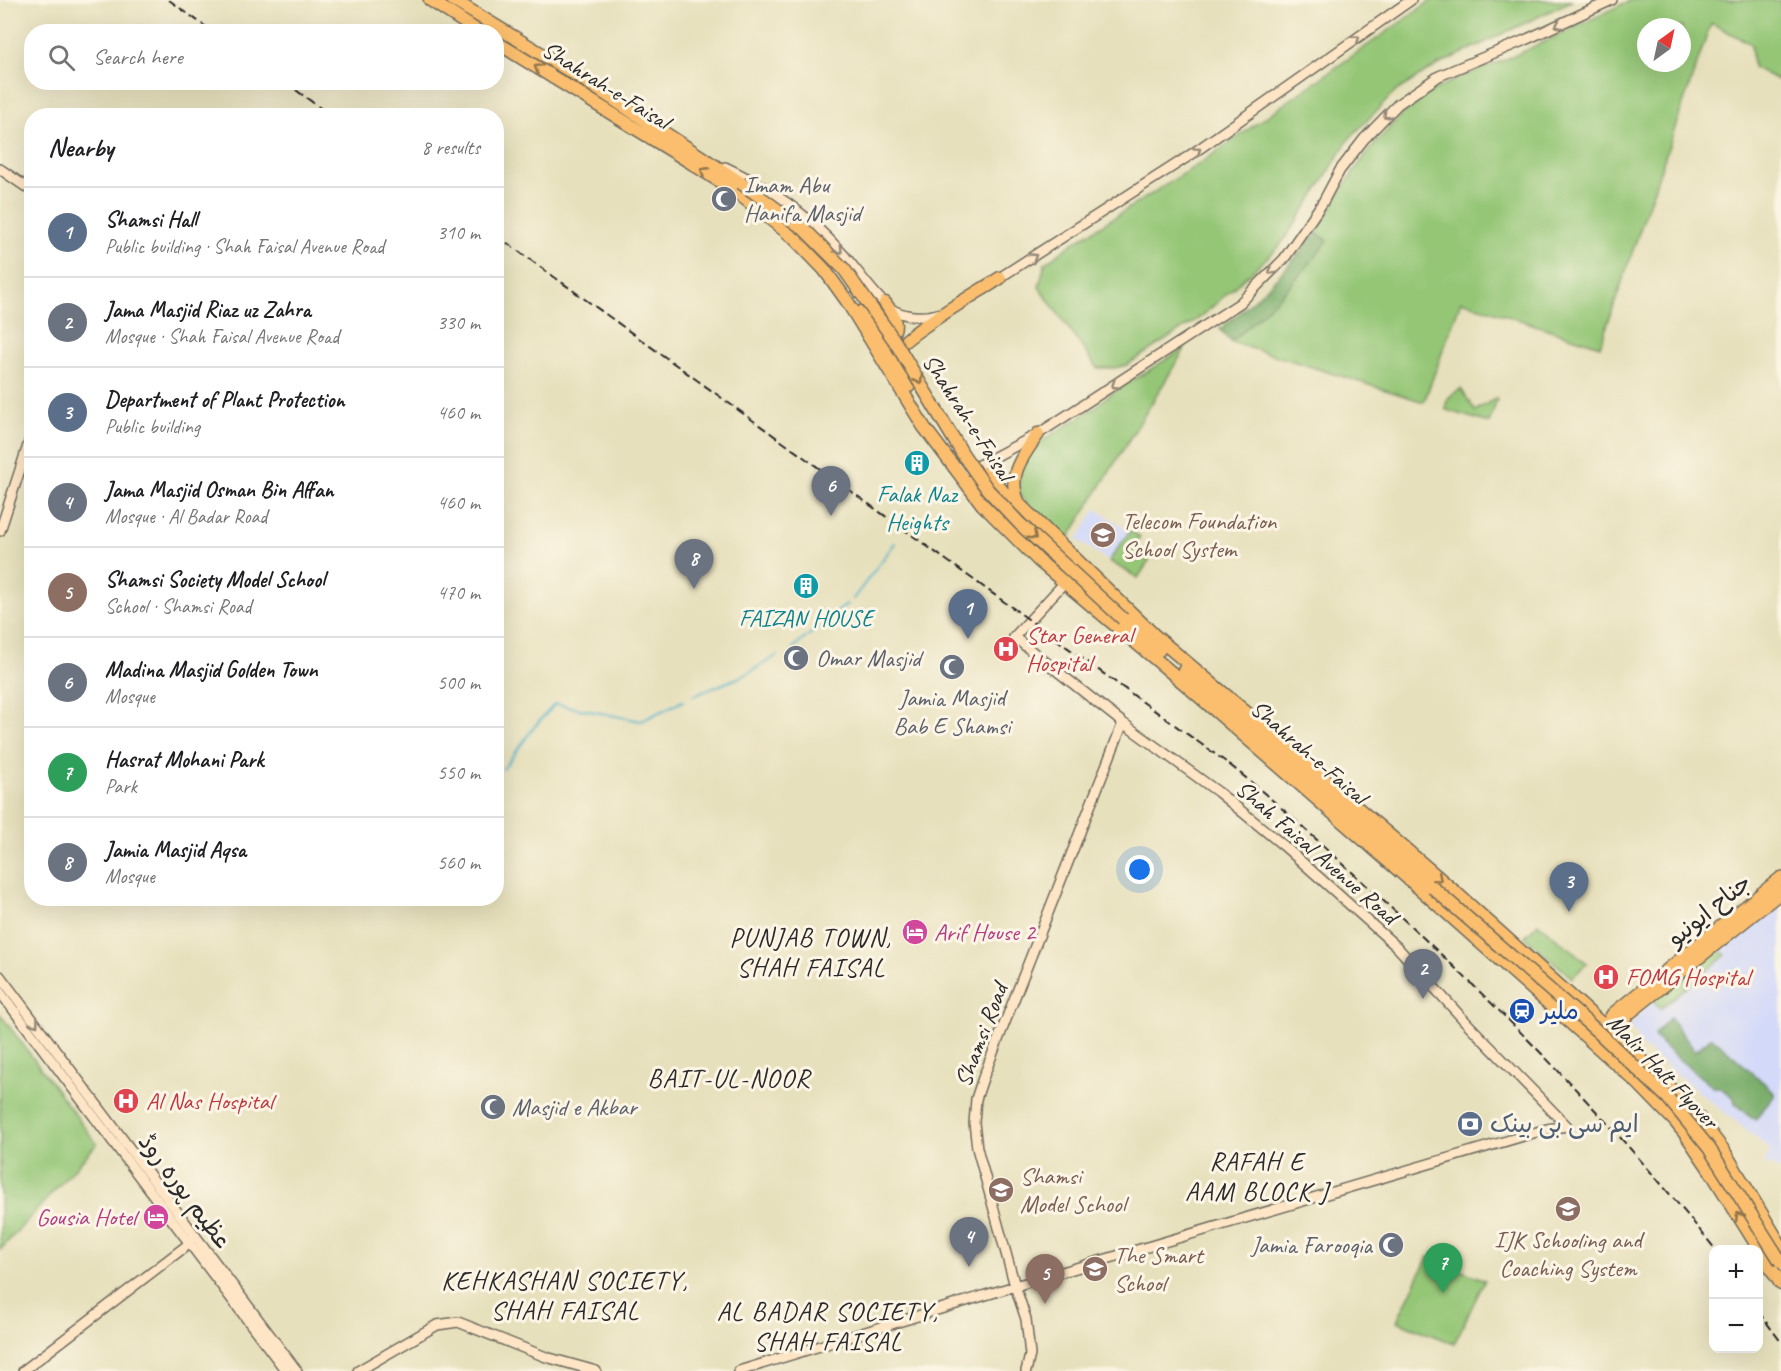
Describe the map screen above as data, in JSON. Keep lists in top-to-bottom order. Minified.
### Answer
{"streets":{"highway":["Shahrah-e-Faisal","جناح ایونیو","Malir Halt Flyover"],"street":["Shah Faisal Avenue Road","Shamsi Road","عظیم پورہ روڈ"]},"crossings":[["Shahrah-e-Faisal","Shah Faisal Avenue Road"],["Shahrah-e-Faisal","Malir Halt Flyover"],["Shah Faisal Avenue Road","Shamsi Road"]],"districts":["PUNJAB TOWN, SHAH FAISAL","BAIT-UL-NOOR","RAFAH E AAM BLOCK J","KEHKASHAN SOCIETY, SHAH FAISAL","AL BADAR SOCIETY, SHAH FAISAL"],"places":{"mosque":["Imam Abu Hanifa Masjid","Omar Masjid","Jamia Masjid Bab E Shamsi","Masjid e Akbar","Jamia Farooqia"],"building":["Falak Naz Heights","FAIZAN HOUSE"],"school or university":["Telecom Foundation School System","Shamsi Model School","IJK Schooling and Coaching System","The Smart School"],"hospital":["Star General Hospital","FOMG Hospital","Al Nas Hospital"],"hotel":["Arif House 2","Gousia Hotel"],"station":["ملیر"],"bank":["ایم سی بی بینک"]},"north":"top right","page":{"search":"Search here","heading":["Nearby","8 results"],"list":[{"mark":"1","name":"Shamsi Hall","note":"Public building · Shah Faisal Avenue Road","value":"310 m"},{"mark":"2","name":"Jama Masjid Riaz uz Zahra","note":"Mosque · Shah Faisal Avenue Road","value":"330 m"},{"mark":"3","name":"Department of Plant Protection","note":"Public building","value":"460 m"},{"mark":"4","name":"Jama Masjid Osman Bin Affan","note":"Mosque · Al Badar Road","value":"460 m"},{"mark":"5","name":"Shamsi Society Model School","note":"School · Shamsi Road","value":"470 m"},{"mark":"6","name":"Madina Masjid Golden Town","note":"Mosque","value":"500 m"},{"mark":"7","name":"Hasrat Mohani Park","note":"Park","value":"550 m"},{"mark":"8","name":"Jamia Masjid Aqsa","note":"Mosque","value":"560 m"}],"pins":["6","8","1","3","2","4","7","5"],"map_buttons":["+","−"]}}
